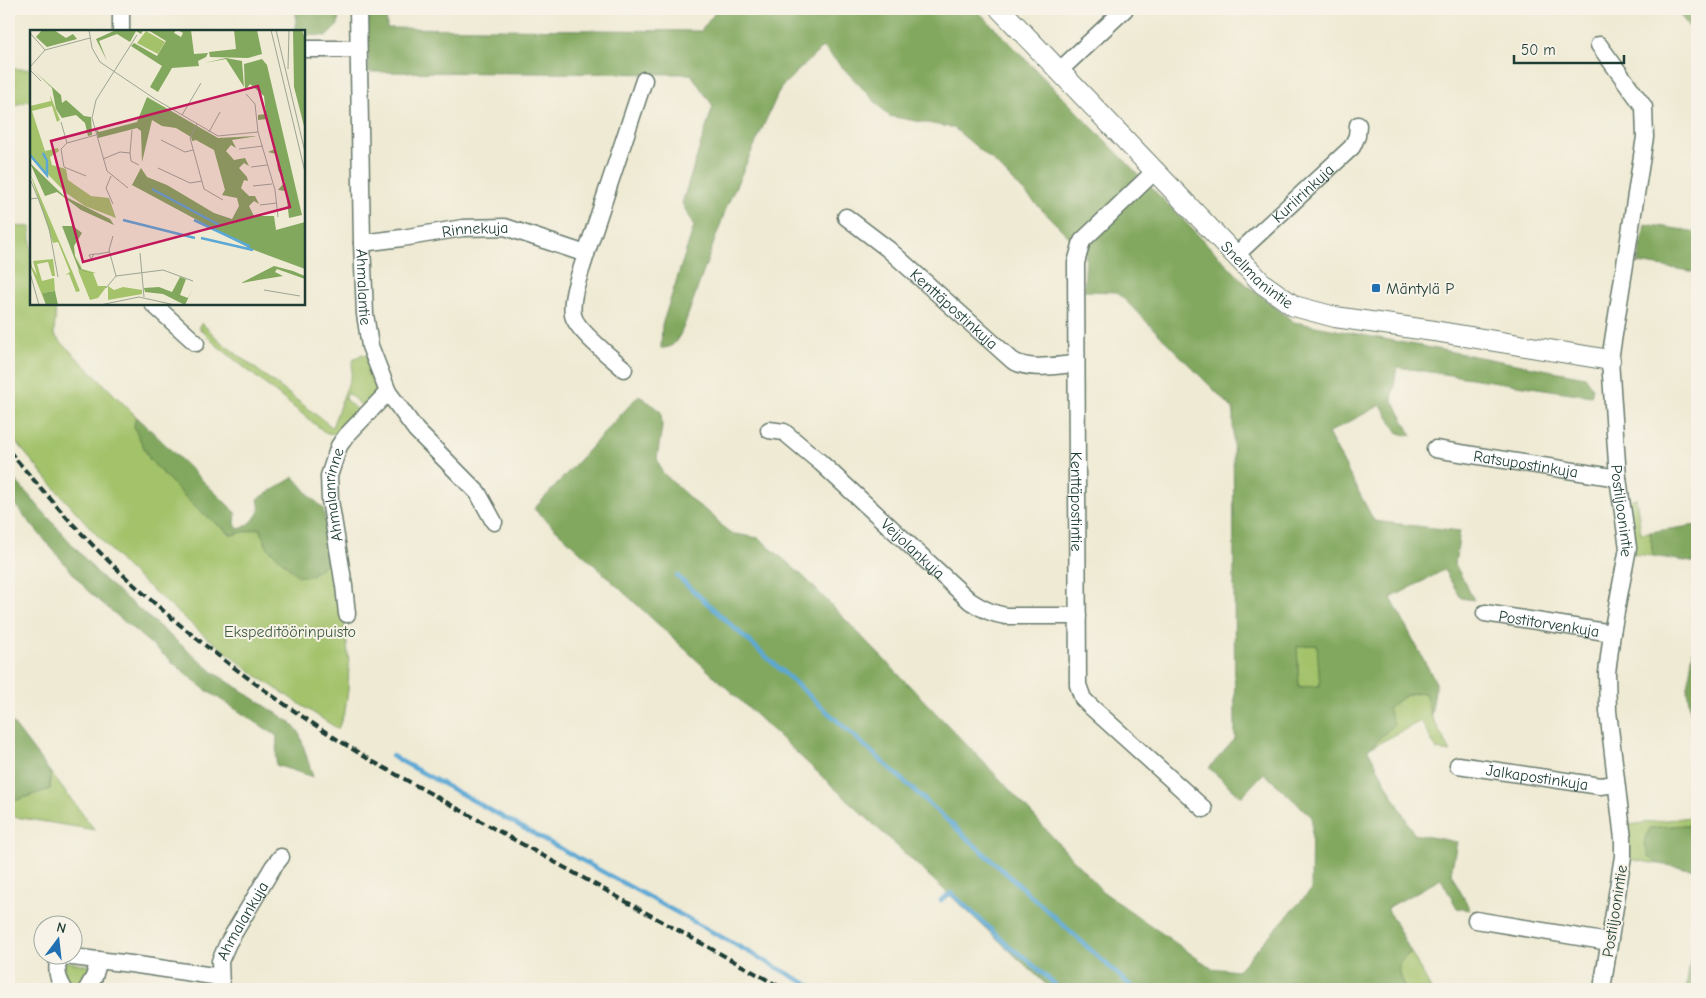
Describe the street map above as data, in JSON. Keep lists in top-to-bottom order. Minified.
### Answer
{"streets":{"street":["Kuriirinkuja","Rinnekuja","Snellmanintie","Ahmalantie","Kenttäpostinkuja","Ratsupostinkuja","Ahmalanrinne","Kenttäpostintie","Postiljoonintie","Veijolankuja","Postitorvenkuja","Jalkapostinkuja","Ahmalankuja"]},"crossings":[["Kuriirinkuja","Snellmanintie"],["Rinnekuja","Ahmalantie"],["Snellmanintie","Kenttäpostintie"],["Snellmanintie","Postiljoonintie"],["Ahmalantie","Ahmalanrinne"],["Kenttäpostinkuja","Kenttäpostintie"],["Ratsupostinkuja","Postiljoonintie"],["Kenttäpostintie","Veijolankuja"],["Postiljoonintie","Postitorvenkuja"],["Postiljoonintie","Jalkapostinkuja"]],"parks":["Ekspeditöörinpuisto"],"places":{"transit":["Mäntylä P"]},"scale_bar":"50 m","north":"top"}
